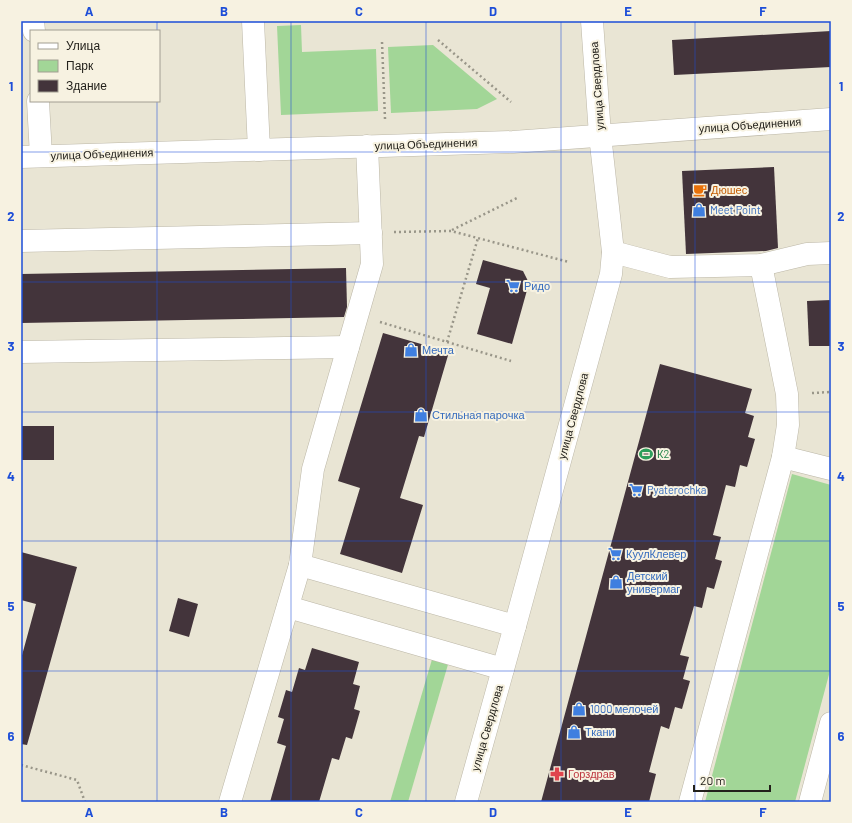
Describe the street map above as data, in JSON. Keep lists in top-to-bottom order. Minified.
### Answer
{"streets":{"street":["улица Свердлова","улица Объединения"]},"crossings":[["улица Свердлова","улица Объединения"]],"places":{"cafe":["Дюшес"],"shop":["Meet Point","Мечта","Стильная парочка","Детский универмаг","1000 мелочей","Ткани"],"supermarket":["Ридо","Pyaterochka","КуулКлевер"],"sports":["К2"],"pharmacy":["Горздрав"]},"legend":["Улица","Парк","Здание"],"scale_bar":"20 m","grid":{"columns":["A","B","C","D","E","F"],"rows":["1","2","3","4","5","6"]}}
